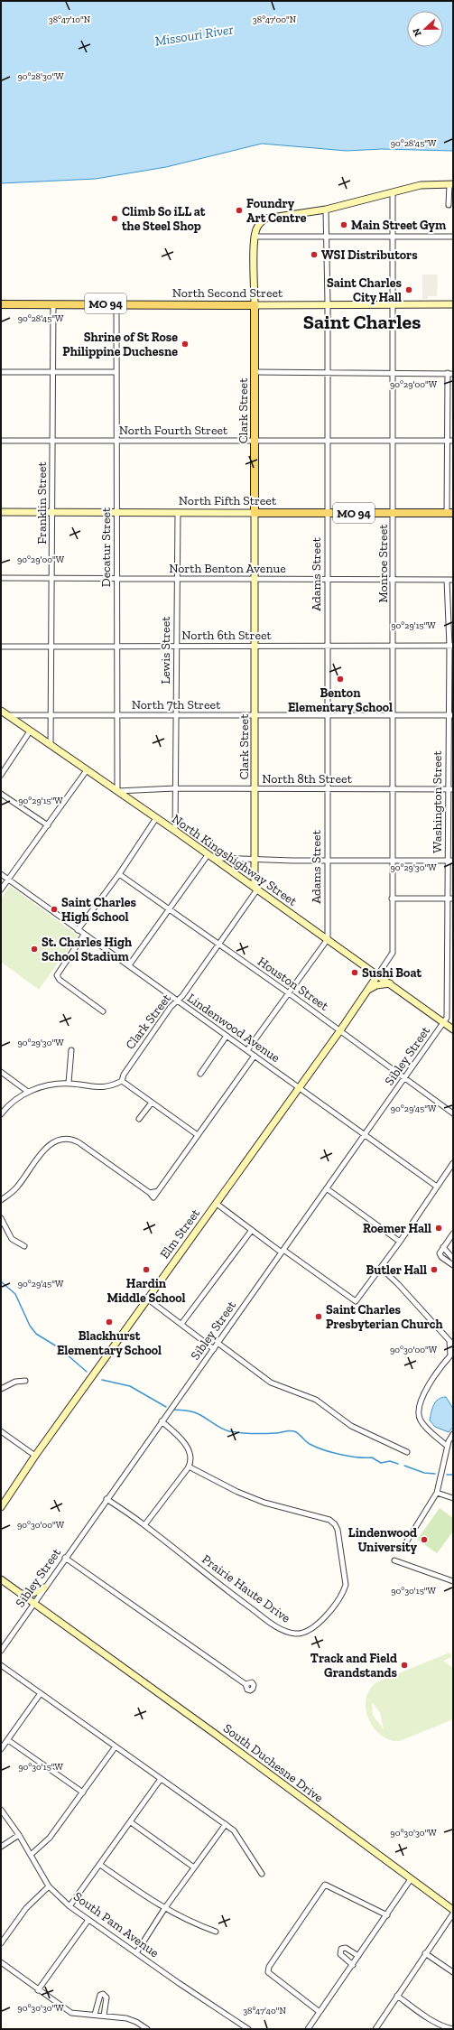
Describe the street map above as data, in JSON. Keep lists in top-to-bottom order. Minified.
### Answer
{"streets":{"main road":["North Second Street","MO 94","Clark Street","North Fifth Street","North Kingshighway Street","Elm Street","South Duchesne Drive"],"street":["North Fourth Street","Franklin Street","Decatur Street","Monroe Street","North Benton Avenue","Adams Street","North 6th Street","Lewis Street","North 7th Street","North 8th Street","Washington Street","Houston Street","Lindenwood Avenue","Sibley Street","Prairie Haute Drive","South Pam Avenue"]},"crossings":[["North Second Street","Clark Street"],["North Second Street","Franklin Street"],["North Second Street","Decatur Street"],["North Second Street","Monroe Street"],["North Second Street","Adams Street"],["Clark Street","North Fourth Street"],["Clark Street","North Fifth Street"],["Clark Street","North Benton Avenue"],["Clark Street","North 6th Street"],["Clark Street","North 7th Street"],["Clark Street","North 8th Street"],["Clark Street","North Kingshighway Street"],["Clark Street","Houston Street"],["Clark Street","Lindenwood Avenue"],["North Fourth Street","Franklin Street"],["North Fourth Street","Decatur Street"],["North Fourth Street","Monroe Street"],["North Fourth Street","Adams Street"],["North Fifth Street","Franklin Street"],["North Fifth Street","Decatur Street"],["North Fifth Street","Monroe Street"],["North Fifth Street","Adams Street"],["North Fifth Street","Lewis Street"],["Franklin Street","North Benton Avenue"],["Franklin Street","North 6th Street"],["Franklin Street","North 7th Street"],["Franklin Street","North Kingshighway Street"],["Decatur Street","North Benton Avenue"],["Decatur Street","North 6th Street"],["Decatur Street","North 7th Street"],["Decatur Street","North 8th Street"],["Decatur Street","North Kingshighway Street"],["Monroe Street","North Benton Avenue"],["Monroe Street","North 6th Street"],["Monroe Street","North 7th Street"],["Monroe Street","North 8th Street"],["Monroe Street","North Kingshighway Street"],["Monroe Street","Elm Street"],["North Benton Avenue","Adams Street"],["North Benton Avenue","Lewis Street"],["North Benton Avenue","Washington Street"],["Adams Street","North 6th Street"],["Adams Street","North 7th Street"],["Adams Street","North 8th Street"],["Adams Street","North Kingshighway Street"],["North 6th Street","Lewis Street"],["North 6th Street","Washington Street"],["Lewis Street","North 7th Street"],["Lewis Street","North 8th Street"],["Lewis Street","North Kingshighway Street"],["North 7th Street","Washington Street"],["North 7th Street","North Kingshighway Street"],["North 8th Street","Washington Street"],["North 8th Street","North Kingshighway Street"],["Washington Street","North Kingshighway Street"],["Washington Street","Sibley Street"],["North Kingshighway Street","Sibley Street"],["North Kingshighway Street","Elm Street"],["Houston Street","Sibley Street"],["Houston Street","Elm Street"],["Lindenwood Avenue","Sibley Street"],["Lindenwood Avenue","Elm Street"],["Sibley Street","Prairie Haute Drive"],["Sibley Street","South Duchesne Drive"]],"districts":["Saint Charles"],"water":["Missouri River"],"places":["Foundry Art Centre","Climb So iLL at the Steel Shop","Main Street Gym","WSI Distributors","Saint Charles City Hall","Shrine of St Rose Philippine Duchesne","Benton Elementary School","Saint Charles High School","St. Charles High School Stadium","Sushi Boat","Roemer Hall","Hardin Middle School","Butler Hall","Saint Charles Presbyterian Church","Blackhurst Elementary School","Lindenwood University","Track and Field Grandstands"],"north":"left","coordinates":["38°47'10\"N","38°47'00\"N","90°28'30\"W","90°28'45\"W","90°29'00\"W","90°29'15\"W","90°29'30\"W","90°29'45\"W","90°30'00\"W","90°30'15\"W","90°30'30\"W","38°47'40\"N"]}
